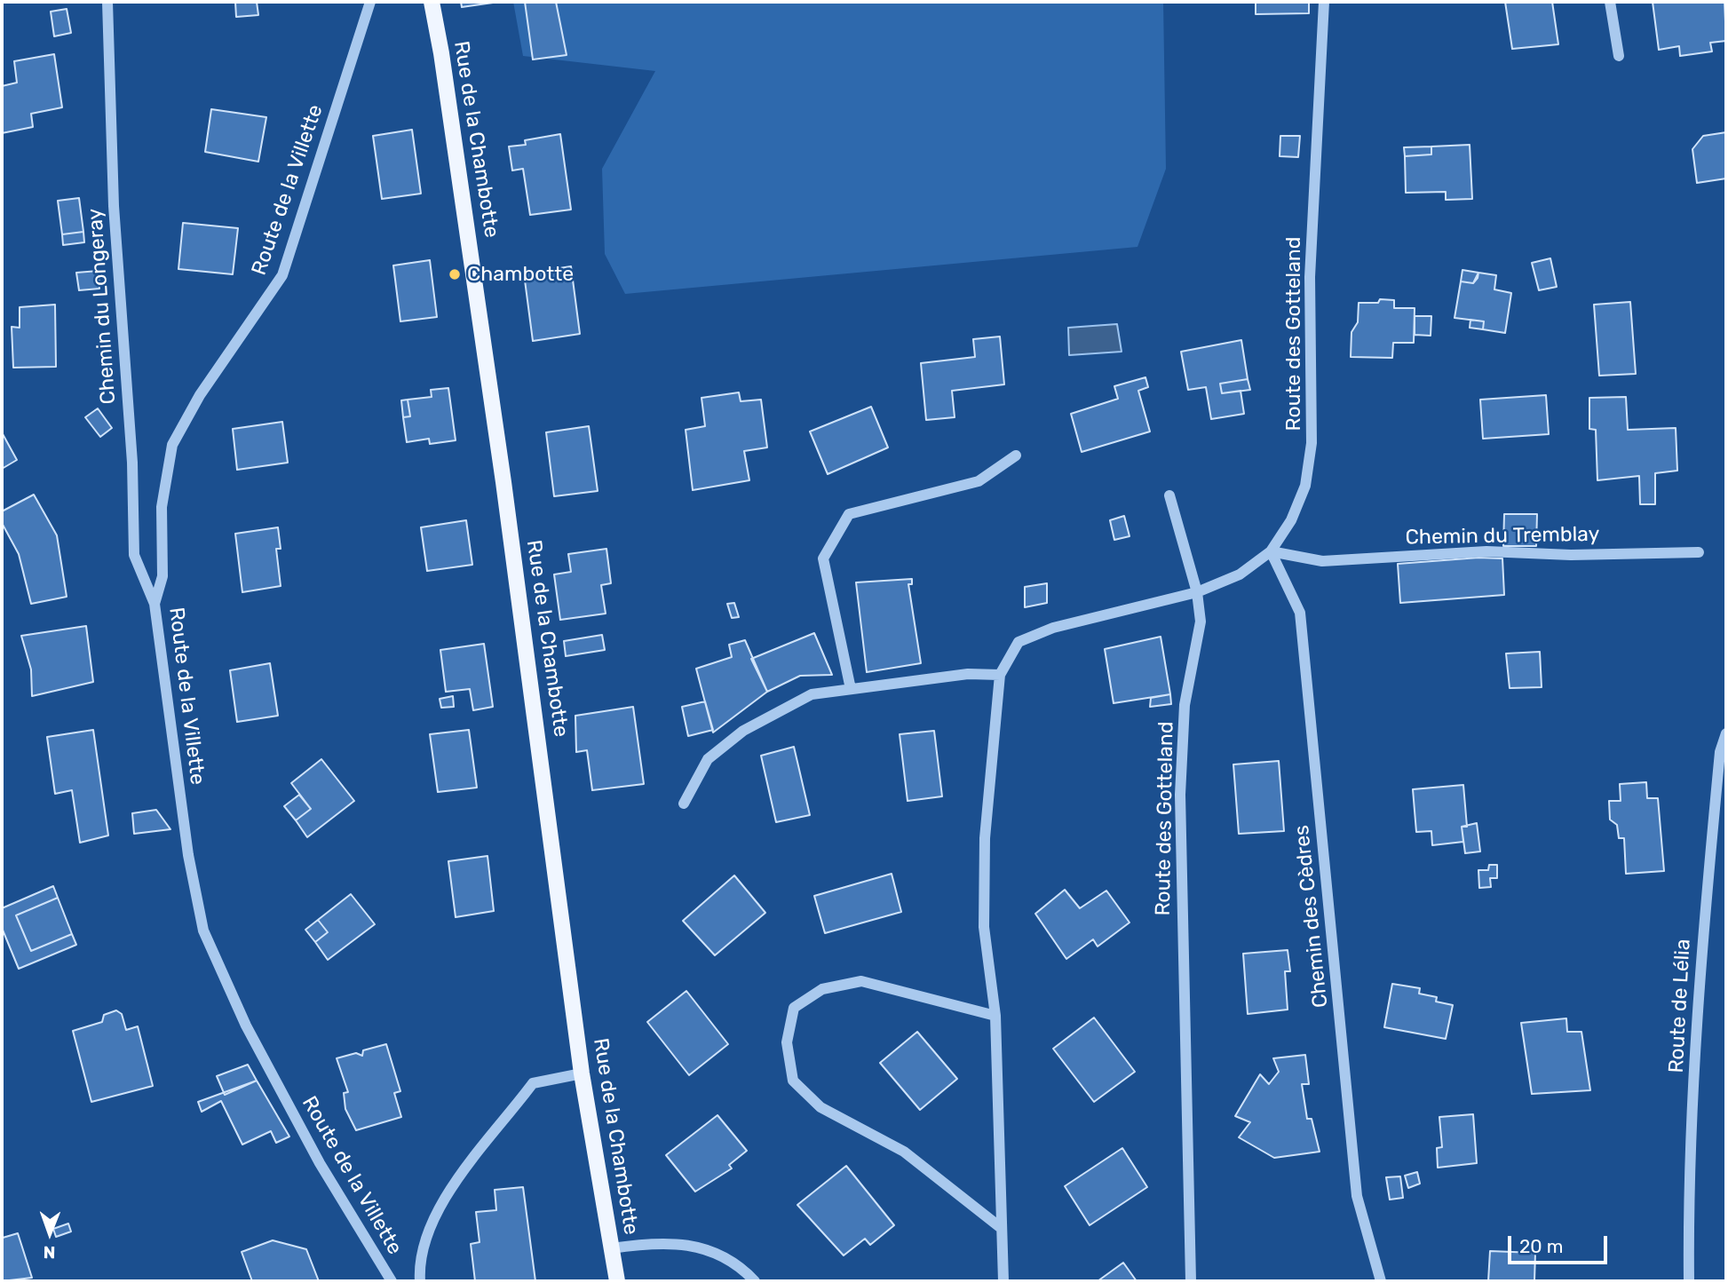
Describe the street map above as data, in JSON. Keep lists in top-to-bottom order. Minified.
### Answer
{"streets":{"main road":["Rue de la Chambotte"],"street":["Route de la Villette","Chemin du Longeray","Route des Gotteland","Chemin du Tremblay","Chemin des Cèdres","Route de Lélia"]},"crossings":[["Route de la Villette","Chemin du Longeray"],["Route des Gotteland","Chemin du Tremblay"],["Route des Gotteland","Chemin des Cèdres"],["Chemin du Tremblay","Chemin des Cèdres"]],"places":["Chambotte"],"scale_bar":"20 m","north":"bottom"}
